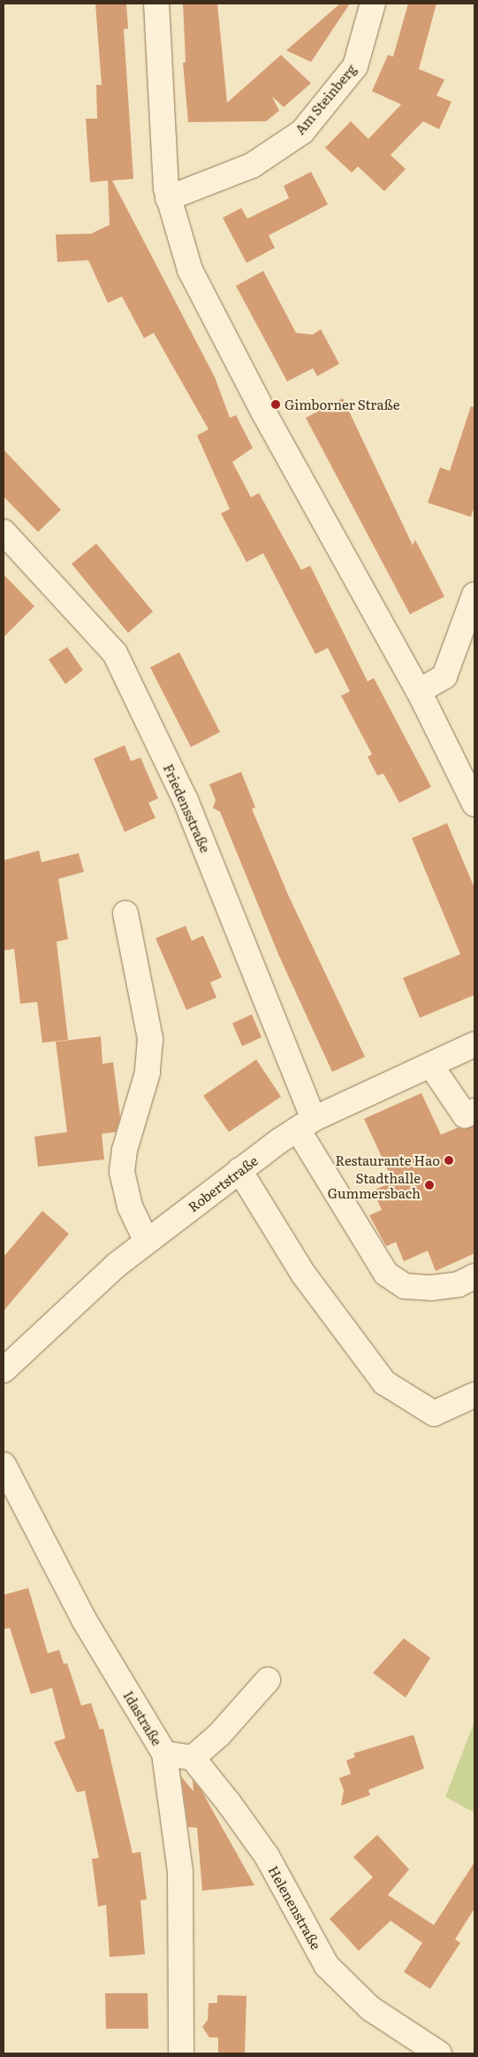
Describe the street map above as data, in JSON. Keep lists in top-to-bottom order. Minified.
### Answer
{"streets":{"street":["Am Steinberg","Friedensstraße","Robertstraße","Idastraße","Helenenstraße"]},"crossings":[["Friedensstraße","Robertstraße"]],"places":["Gimborner Straße","Restaurante Hao","Stadthalle Gummersbach"]}
